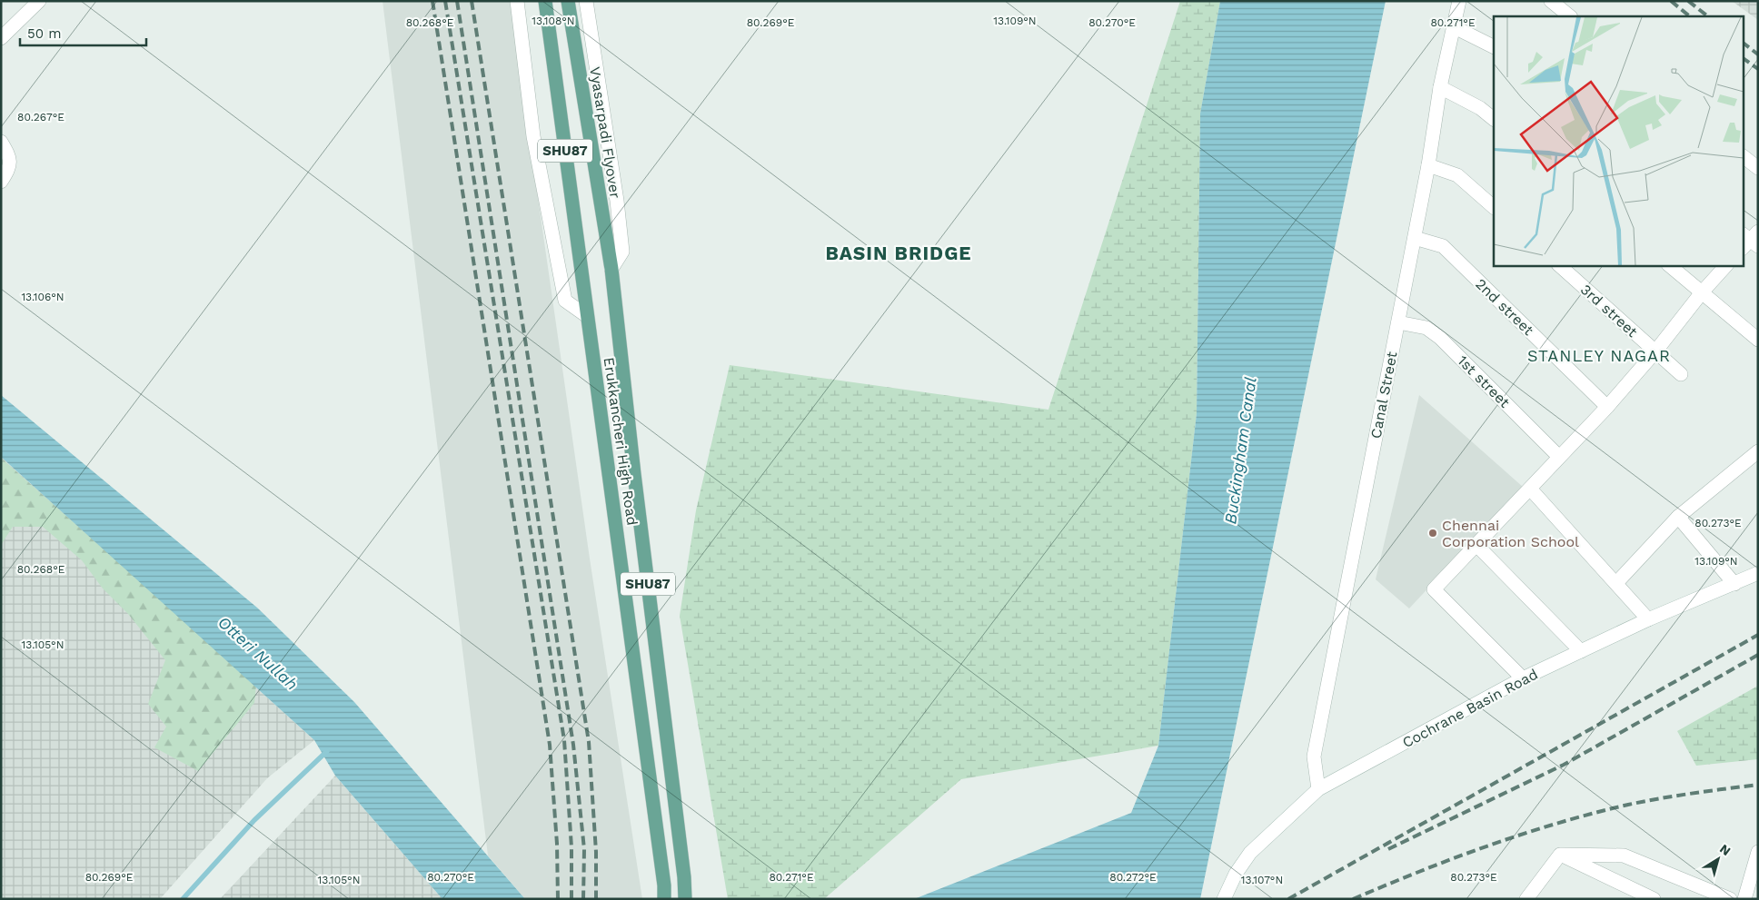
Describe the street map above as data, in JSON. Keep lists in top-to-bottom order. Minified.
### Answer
{"streets":{"main road":["Vyasarpadi Flyover","SHU87","Erukkancheri High Road"],"street":["2nd street","3rd street","1st street","Canal Street","Cochrane Basin Road"]},"crossings":[["Vyasarpadi Flyover","Erukkancheri High Road"],["SHU87","Erukkancheri High Road"],["2nd street","Canal Street"],["1st street","Canal Street"],["Canal Street","Cochrane Basin Road"]],"districts":["BASIN BRIDGE","STANLEY NAGAR"],"water":["Buckingham Canal","Otteri Nullah"],"places":["Chennai Corporation School"],"scale_bar":"50 m","north":"top right","coordinates":["13.108°N","13.109°N","80.268°E","80.269°E","80.270°E","80.271°E","80.267°E","13.106°N","80.273°E","13.105°N","80.272°E","13.107°N"]}
